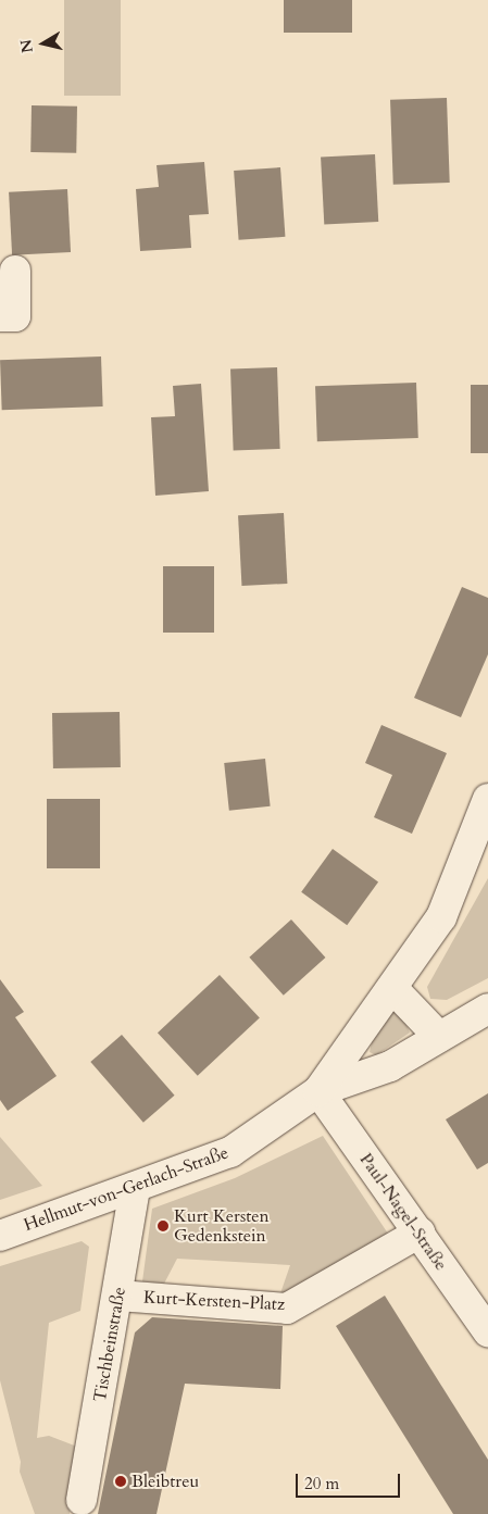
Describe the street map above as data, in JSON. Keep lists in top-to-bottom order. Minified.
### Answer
{"streets":{"street":["Hellmut-von-Gerlach-Straße","Paul-Nagel-Straße","Kurt-Kersten-Platz","Tischbeinstraße"]},"crossings":[["Hellmut-von-Gerlach-Straße","Paul-Nagel-Straße"],["Hellmut-von-Gerlach-Straße","Tischbeinstraße"],["Paul-Nagel-Straße","Kurt-Kersten-Platz"],["Kurt-Kersten-Platz","Tischbeinstraße"]],"places":["Kurt Kersten Gedenkstein","Bleibtreu"],"scale_bar":"20 m","north":"left"}
